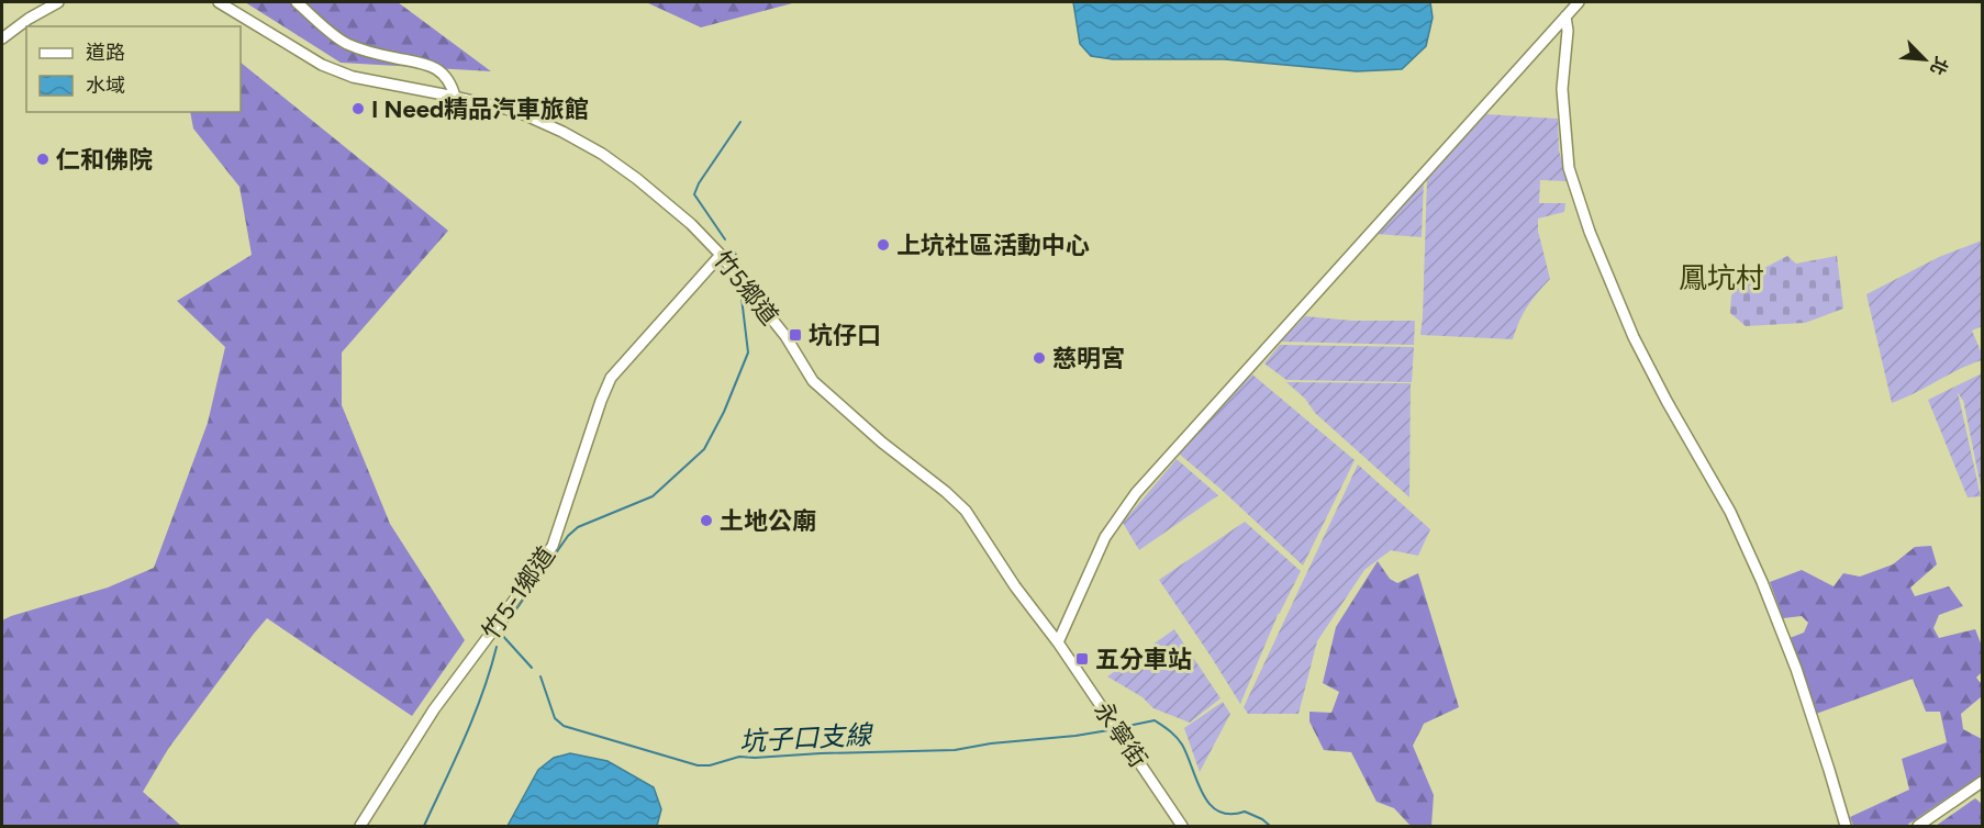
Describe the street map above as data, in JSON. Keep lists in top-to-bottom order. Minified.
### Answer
{"streets":{"street":["竹5鄉道","竹5-1鄉道","永寧街"]},"crossings":[["竹5鄉道","竹5-1鄉道"],["竹5鄉道","永寧街"]],"districts":["鳳坑村"],"water":["坑子口支線"],"places":{"other":["I Need精品汽車旅館","仁和佛院","上坑社區活動中心","慈明宮","土地公廟"],"transit":["坑仔口","五分車站"]},"legend":["道路","水域"],"north":"bottom right"}
